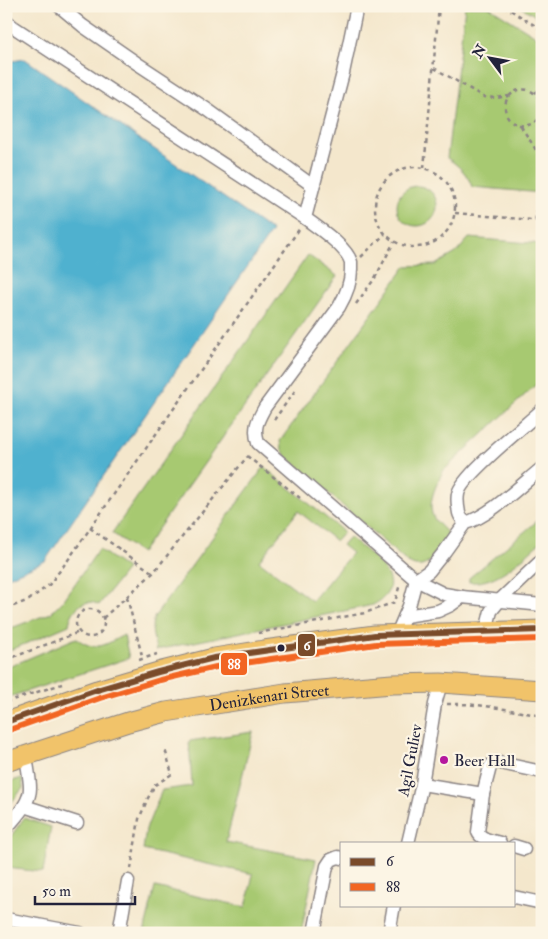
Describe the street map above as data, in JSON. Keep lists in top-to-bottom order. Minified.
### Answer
{"streets":{"highway":["Denizkenari Street"],"street":["Agil Guliev"]},"crossings":[["Denizkenari Street","Agil Guliev"]],"places":["Beer Hall"],"lines":["transit line 6","transit line 88"],"legend":["6","88"],"scale_bar":"50 m","north":"top left"}
